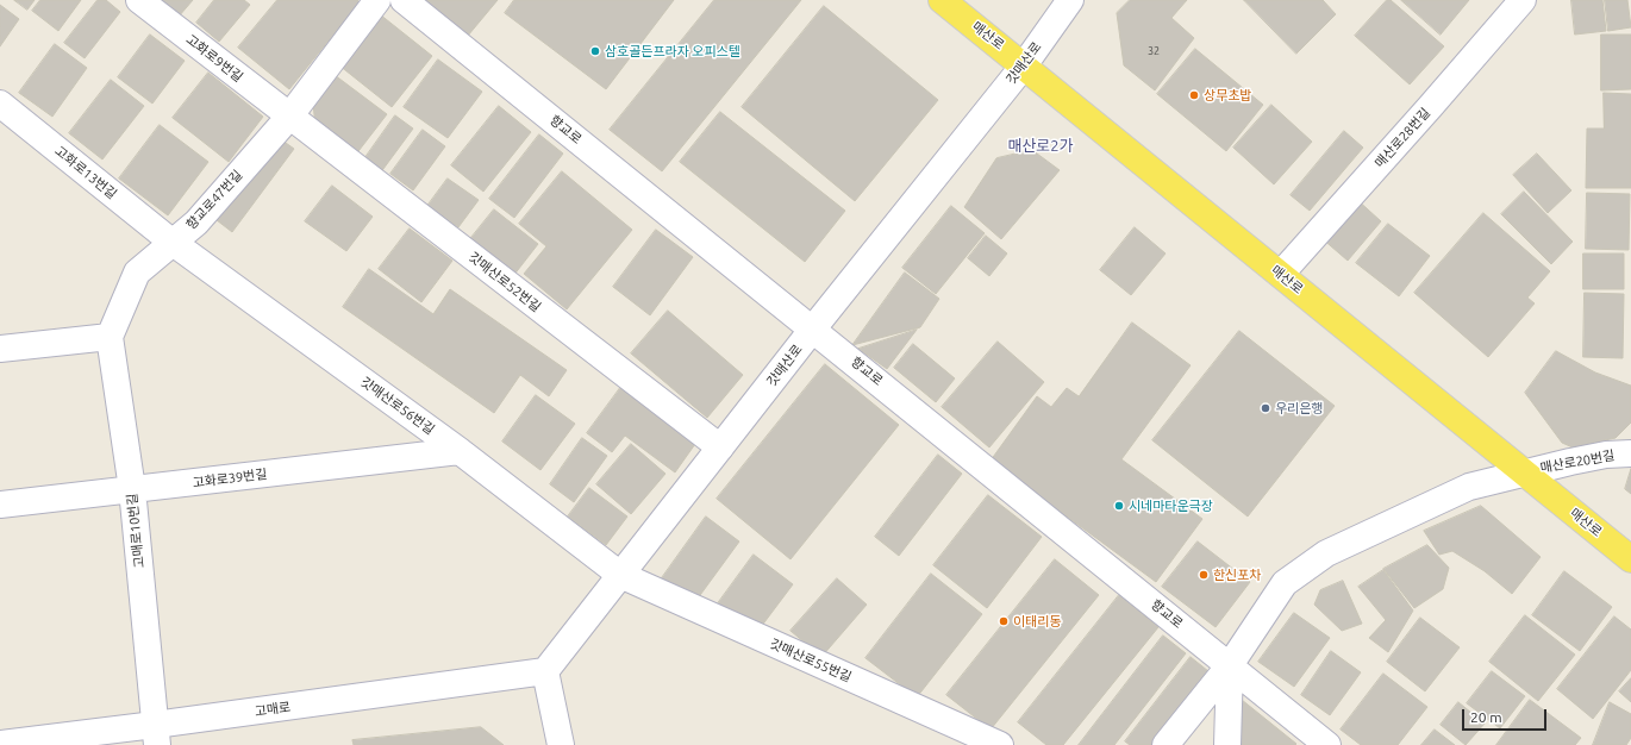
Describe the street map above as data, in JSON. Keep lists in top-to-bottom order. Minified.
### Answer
{"streets":{"main road":["매산로"],"street":["고화로9번길","갓매산로","향교로","매산로28번길","고화로13번길","향교로47번길","갓매산로52번길","갓매산로56번길","매산로20번길","고화로39번길","고매로10번길","갓매산로55번길","고매로"]},"crossings":[["매산로","갓매산로"],["매산로","매산로28번길"],["매산로","매산로20번길"],["고화로9번길","향교로47번길"],["고화로9번길","갓매산로52번길"],["갓매산로","향교로"],["갓매산로","갓매산로52번길"],["갓매산로","갓매산로56번길"],["갓매산로","갓매산로55번길"],["갓매산로","고매로"],["향교로","매산로20번길"],["고화로13번길","향교로47번길"],["고화로13번길","갓매산로56번길"],["향교로47번길","갓매산로52번길"],["향교로47번길","갓매산로56번길"],["향교로47번길","고매로10번길"],["갓매산로56번길","고화로39번길"],["갓매산로56번길","갓매산로55번길"],["고화로39번길","고매로10번길"],["고매로10번길","고매로"]],"districts":["매산로2가"],"places":["삼호골든프라자 오피스텔","상무초밥","우리은행","시네마타운극장","한신포차","이태리동"],"house_numbers":["32"],"scale_bar":"20 m"}
